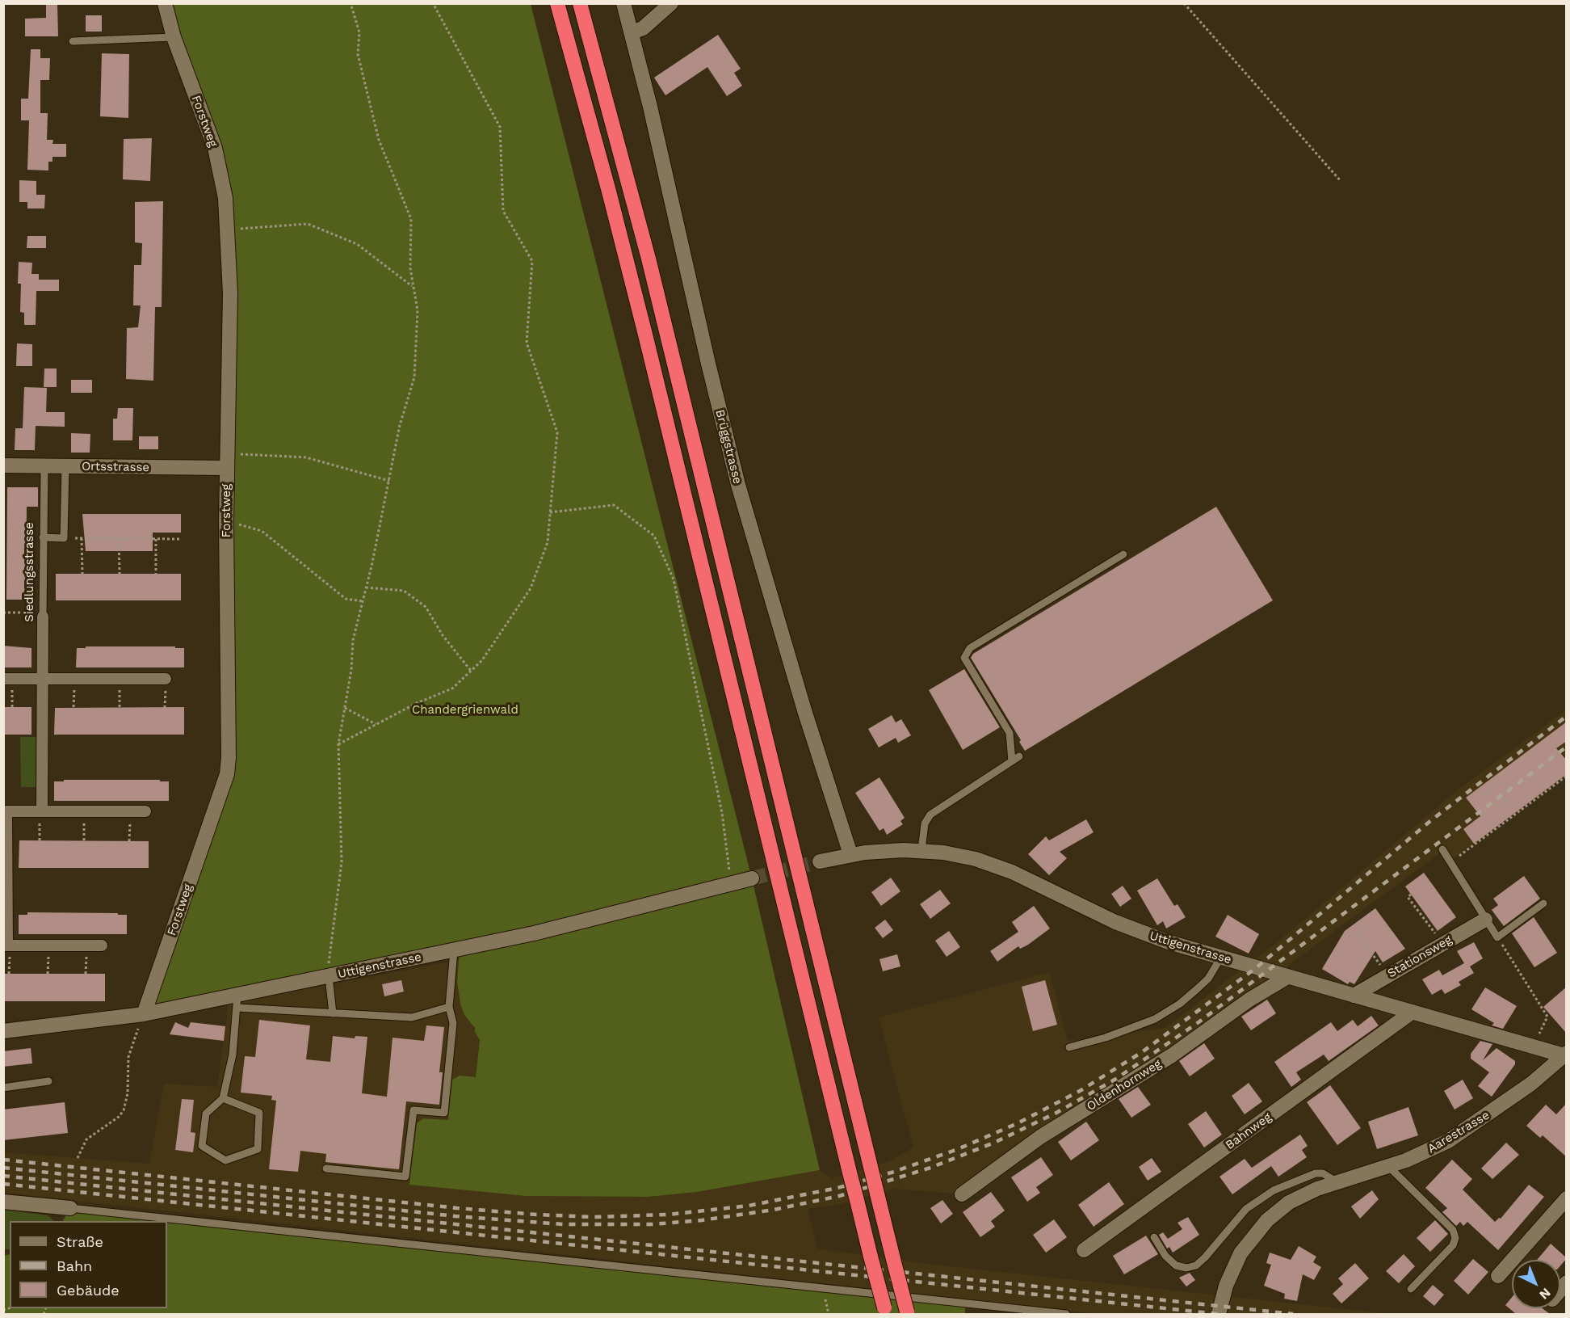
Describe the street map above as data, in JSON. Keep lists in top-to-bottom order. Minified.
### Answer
{"streets":{"street":["Forstweg","Brüggstrasse","Ortsstrasse","Siedlungsstrasse","Uttigenstrasse","Stationsweg","Oldenhornweg","Bahnweg","Aarestrasse"]},"crossings":[["Forstweg","Ortsstrasse"],["Forstweg","Uttigenstrasse"],["Brüggstrasse","Uttigenstrasse"],["Ortsstrasse","Siedlungsstrasse"],["Uttigenstrasse","Stationsweg"],["Uttigenstrasse","Oldenhornweg"],["Uttigenstrasse","Bahnweg"],["Uttigenstrasse","Aarestrasse"]],"parks":["Chandergrienwald"],"legend":["Straße","Bahn","Gebäude"],"north":"bottom right"}
